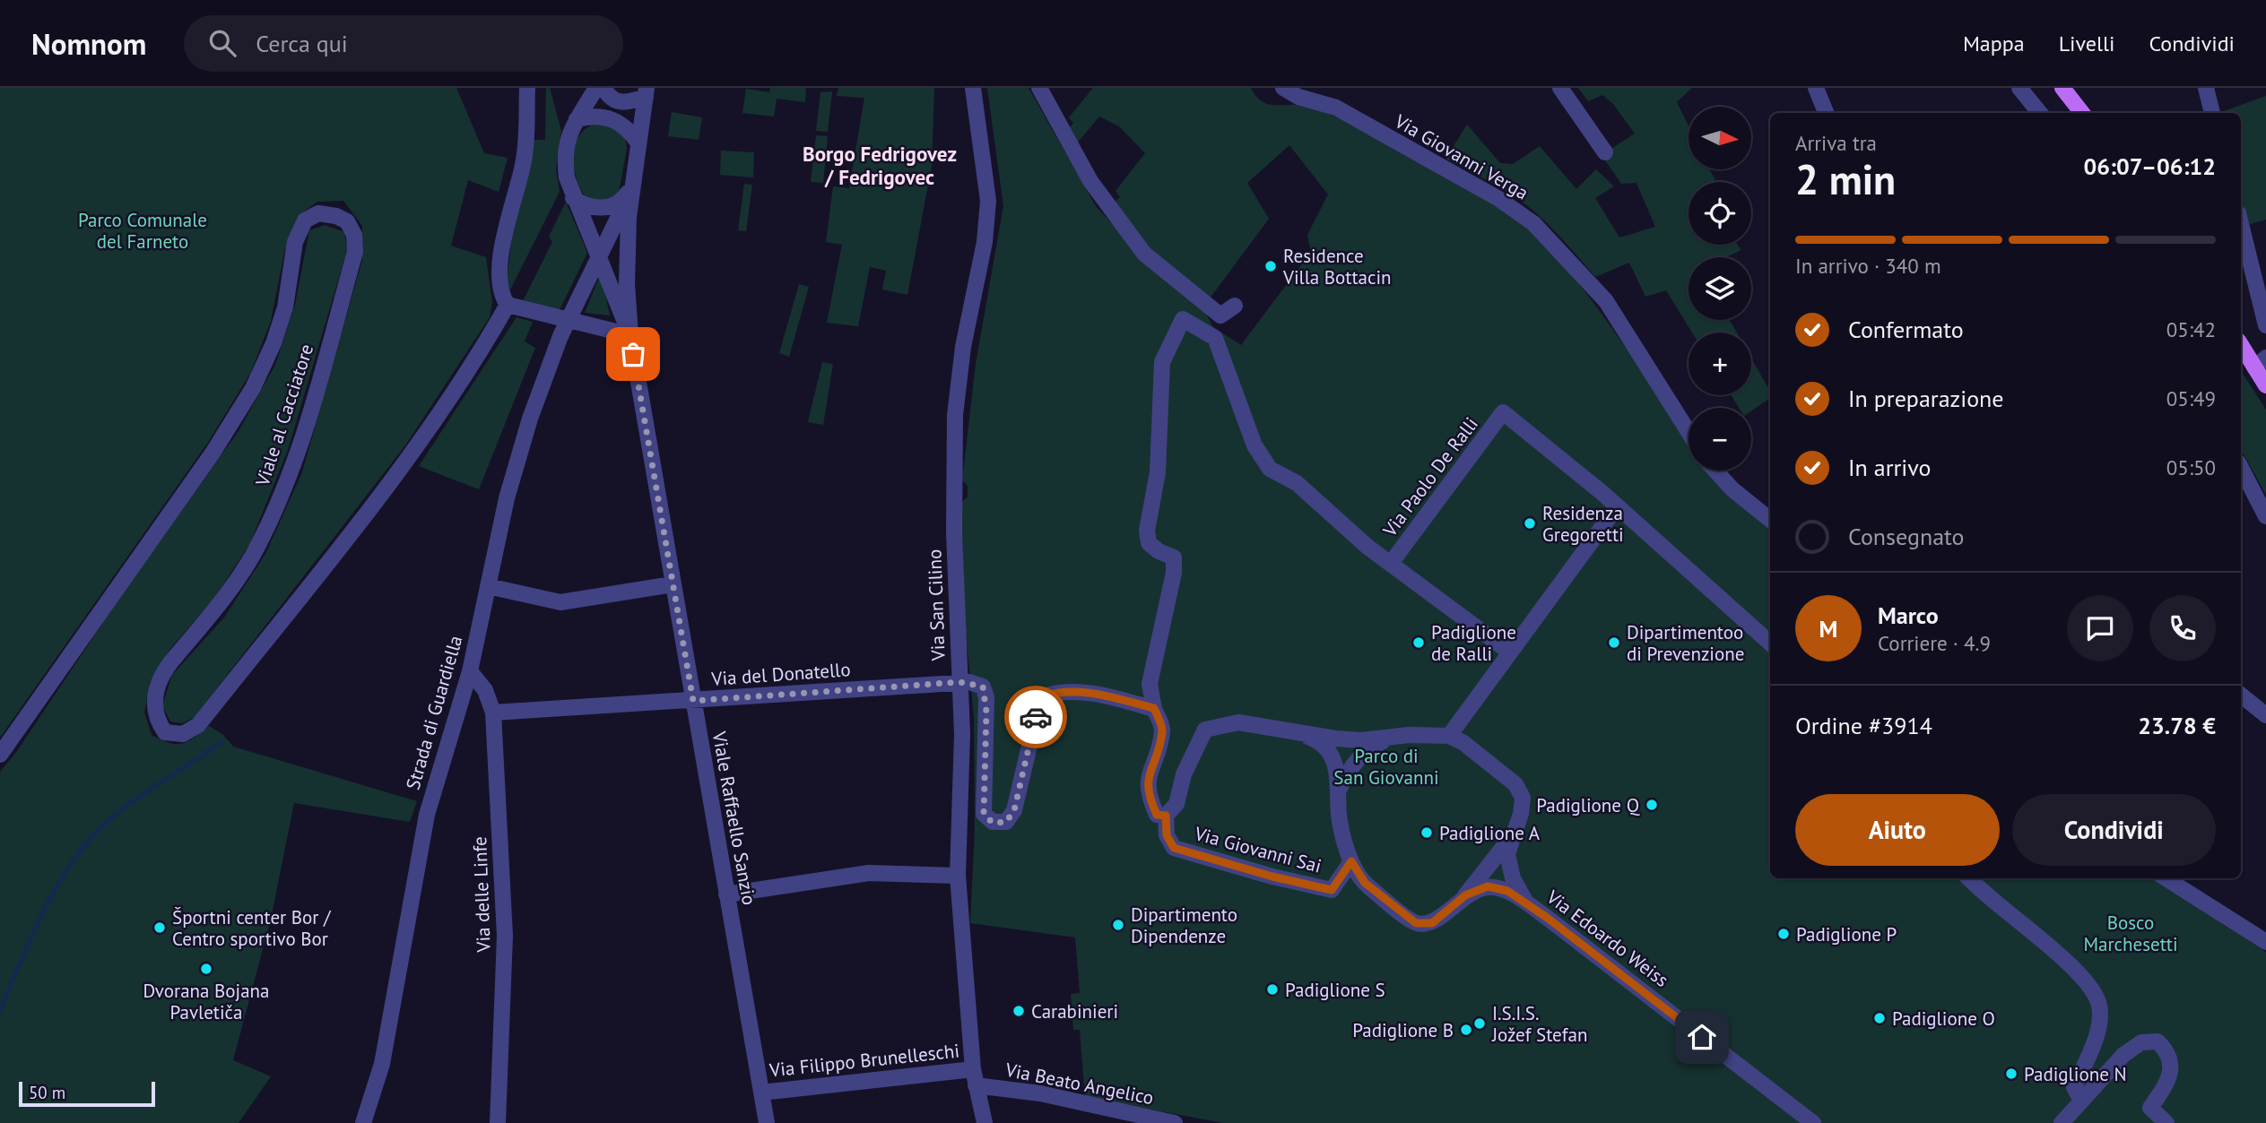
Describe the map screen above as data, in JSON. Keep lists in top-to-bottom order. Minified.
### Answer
{"streets":{"street":["Via Giovanni Verga","Viale al Cacciatore","Via Paolo De Ralli","Via San Cilino","Via del Donatello","Strada di Guardiella","Viale Raffaello Sanzio","Via Giovanni Sai","Via delle Linfe","Via Edoardo Weiss","Via Filippo Brunelleschi","Via Beato Angelico"]},"crossings":[["Via Paolo De Ralli","Via Giovanni Sai"],["Via San Cilino","Via del Donatello"],["Via San Cilino","Via Filippo Brunelleschi"],["Via San Cilino","Via Beato Angelico"],["Via del Donatello","Viale Raffaello Sanzio"],["Via del Donatello","Via delle Linfe"],["Strada di Guardiella","Via delle Linfe"],["Viale Raffaello Sanzio","Via Filippo Brunelleschi"],["Via Filippo Brunelleschi","Via Beato Angelico"]],"districts":["Borgo Fedrigovez / Fedrigovec"],"parks":["Parco Comunale del Farneto","Parco di San Giovanni","Bosco Marchesetti"],"places":["Residence Villa Bottacin","Residenza Gregoretti","Padiglione de Ralli","Dipartimentoo di Prevenzione","Padiglione Q","Padiglione A","Dipartimento Dipendenze","Športni center Bor / Centro sportivo Bor","Padiglione P","Dvorana Bojana Pavletiča","Padiglione S","Carabinieri","Padiglione O","I.S.I.S. Jožef Stefan","Padiglione B","Padiglione N"],"scale_bar":"50 m","north":"right","page":{"header":"Nomnom","search":"Cerca qui","nav":["Mappa","Livelli","Condividi"],"map_buttons":["+","−"],"heading":["2 min","Arriva tra","06:07–06:12"],"panel":["Marco","Corriere · 4.9","Ordine #3914","23.78 €"],"bar":"In arrivo · 340 m","list":[["Confermato","05:42"],["In preparazione","05:49"],["In arrivo","05:50"],"Consegnato"],"round":"M","buttons":["Aiuto","Condividi"],"scale":"50 m"}}
